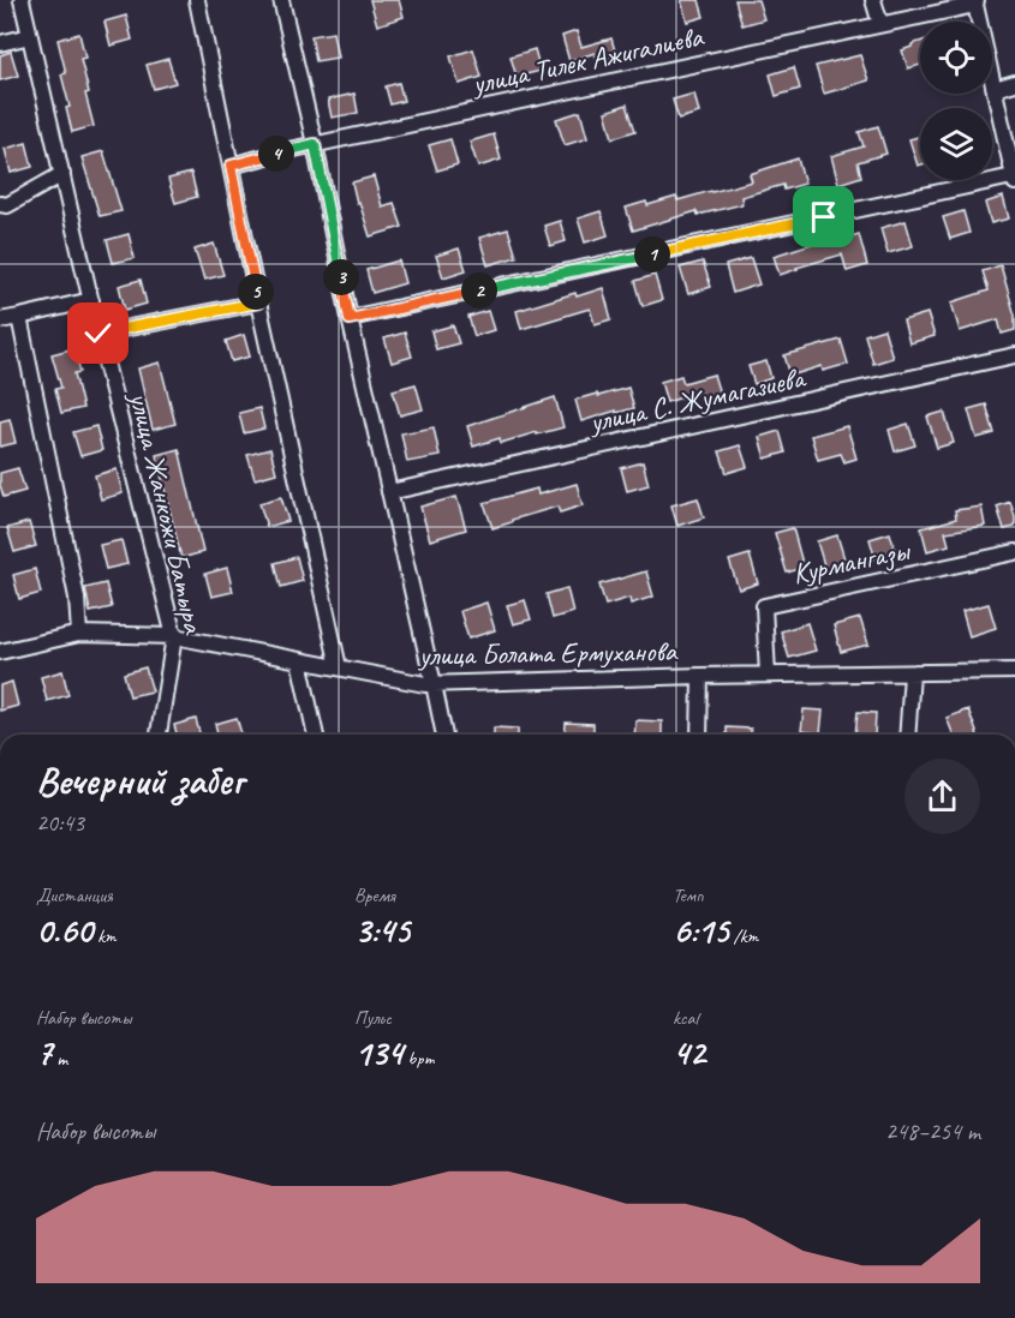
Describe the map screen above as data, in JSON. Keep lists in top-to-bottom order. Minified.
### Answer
{"streets":{"street":["улица Тилек Ажигалиева","улица С. Жумагазиева","улица Жанкожи Батыра","Курмангазы","улица Болата Ермуханова"]},"crossings":[["улица Жанкожи Батыра","улица Болата Ермуханова"],["Курмангазы","улица Болата Ермуханова"]],"page":{"pins":["4","1","3","2","5"],"heading":["Вечерний забег","20:43"],"stats":[["Дистанция","0.60 km"],["Время","3:45"],["Темп","6:15 /km"],["Набор высоты","7 m"],["Пульс","134 bpm"],["kcal","42"]],"chart":["Набор высоты","248–254 m"]}}
